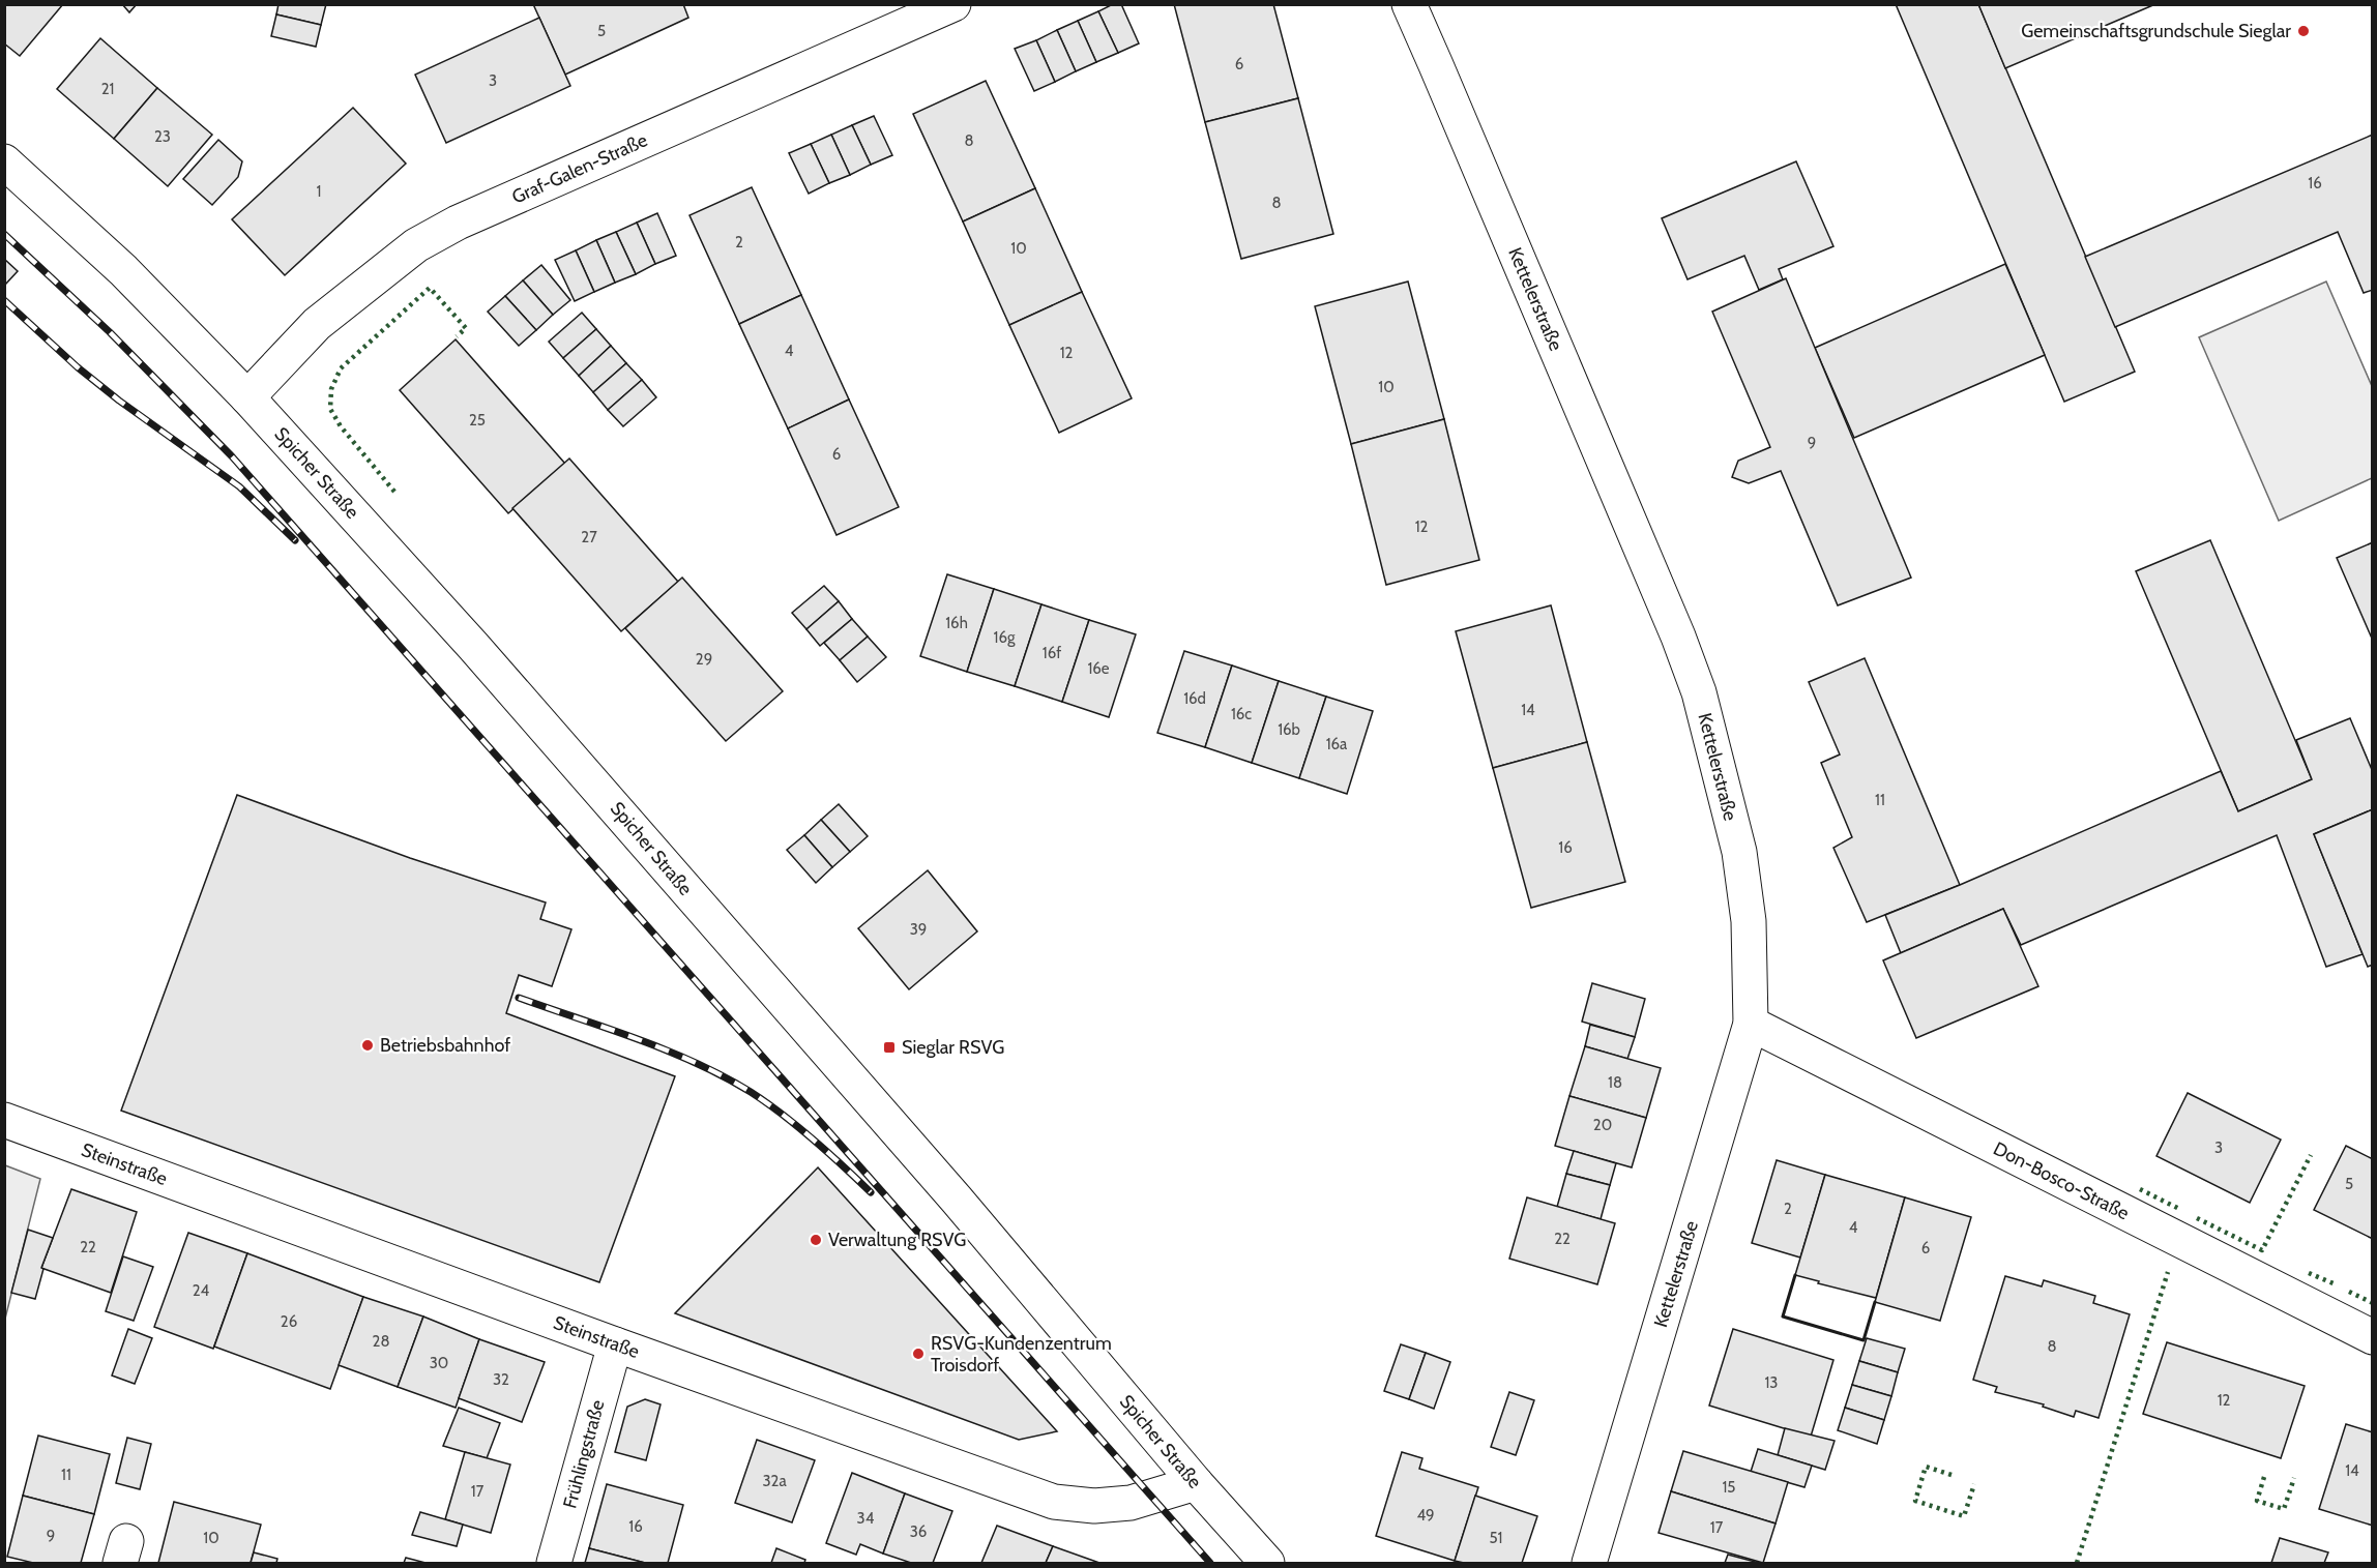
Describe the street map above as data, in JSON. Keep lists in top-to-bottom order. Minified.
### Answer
{"streets":{"street":["Graf-Galen-Straße","Kettelerstraße","Spicher Straße","Steinstraße","Don-Bosco-Straße","Frühlingstraße"]},"crossings":[["Graf-Galen-Straße","Spicher Straße"],["Kettelerstraße","Don-Bosco-Straße"],["Spicher Straße","Steinstraße"],["Steinstraße","Frühlingstraße"]],"places":{"other":["Gemeinschaftsgrundschule Sieglar","Betriebsbahnhof","Verwaltung RSVG","RSVG-Kundenzentrum Troisdorf"],"transit":["Sieglar RSVG"]},"house_numbers":["5","6","3","21","23","8","16","1","8","2","10","4","12","10","25","9","6","12","27","16h","16g","16f","29","16e","16d","14","16c","16b","16a","11","16","39","18","20","3","5","2","4","22","22","6","24","26","28","8","30","32","13","12","14","11","32a","15","17","49","34","16","17","36","9","10","51"]}
